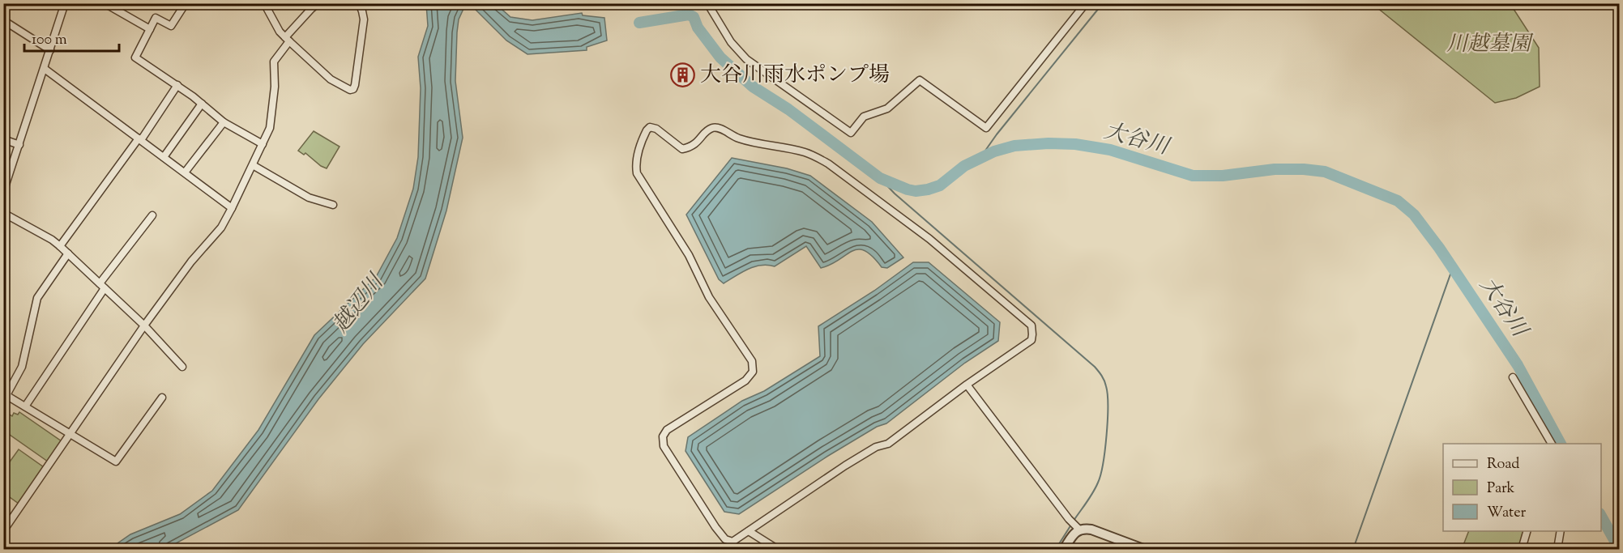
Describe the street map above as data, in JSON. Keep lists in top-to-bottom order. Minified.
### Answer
{"water":["大谷川","越辺川"],"parks":["川越墓園"],"places":{"building":["大谷川雨水ポンプ場"]},"legend":["Road","Park","Water"],"scale_bar":"100 m"}
